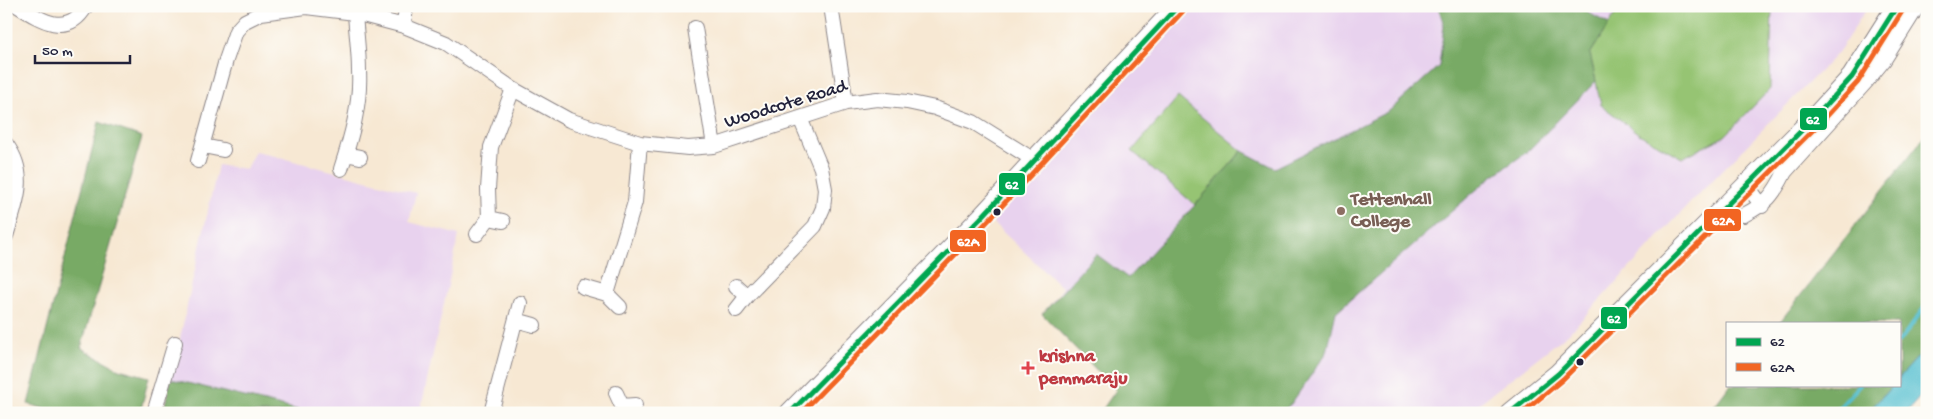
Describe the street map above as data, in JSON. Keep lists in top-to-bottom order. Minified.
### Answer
{"streets":{"street":["Woodcote Road"]},"places":{"other":["Tettenhall College"],"health":["krishna pemmaraju"]},"lines":["transit line 62","transit line 62A"],"legend":["62","62A"],"scale_bar":"50 m"}
